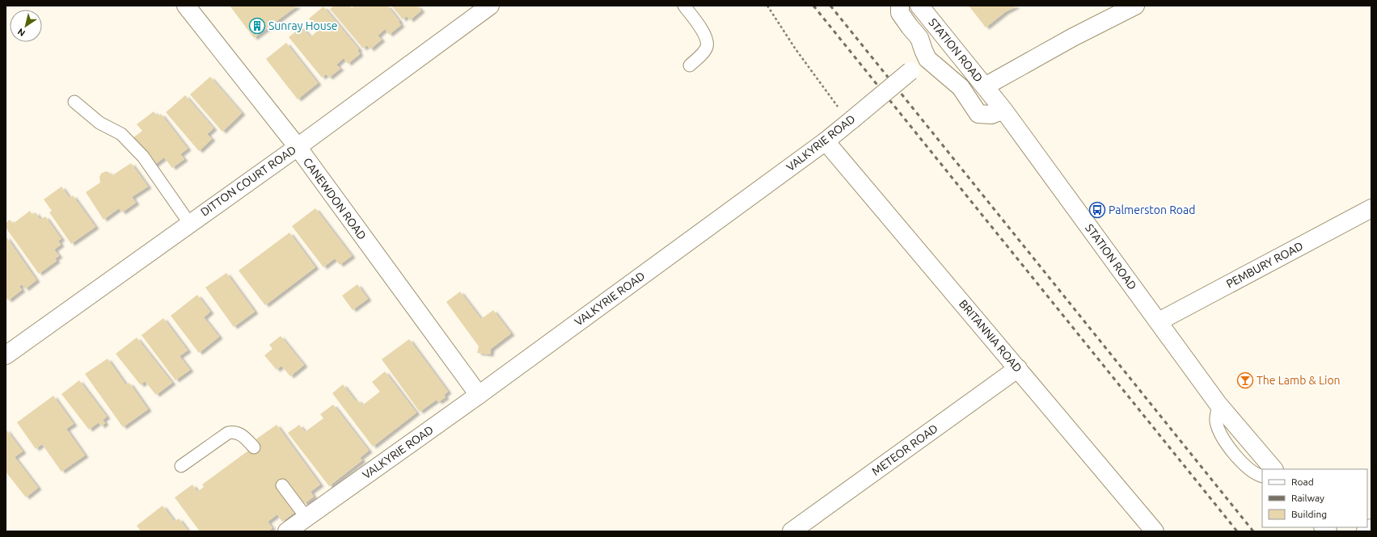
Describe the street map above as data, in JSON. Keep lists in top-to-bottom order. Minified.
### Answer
{"streets":{"street":["STATION ROAD","VALKYRIE ROAD","DITTON COURT ROAD","CANEWDON ROAD","PEMBURY ROAD","BRITANNIA ROAD","METEOR ROAD"]},"crossings":[["STATION ROAD","VALKYRIE ROAD"],["STATION ROAD","PEMBURY ROAD"],["VALKYRIE ROAD","CANEWDON ROAD"],["VALKYRIE ROAD","BRITANNIA ROAD"],["DITTON COURT ROAD","CANEWDON ROAD"],["BRITANNIA ROAD","METEOR ROAD"]],"places":{"building":["Sunray House"],"bus stop":["Palmerston Road"],"bar":["The Lamb & Lion"]},"legend":["Road","Railway","Building"],"north":"bottom left"}
